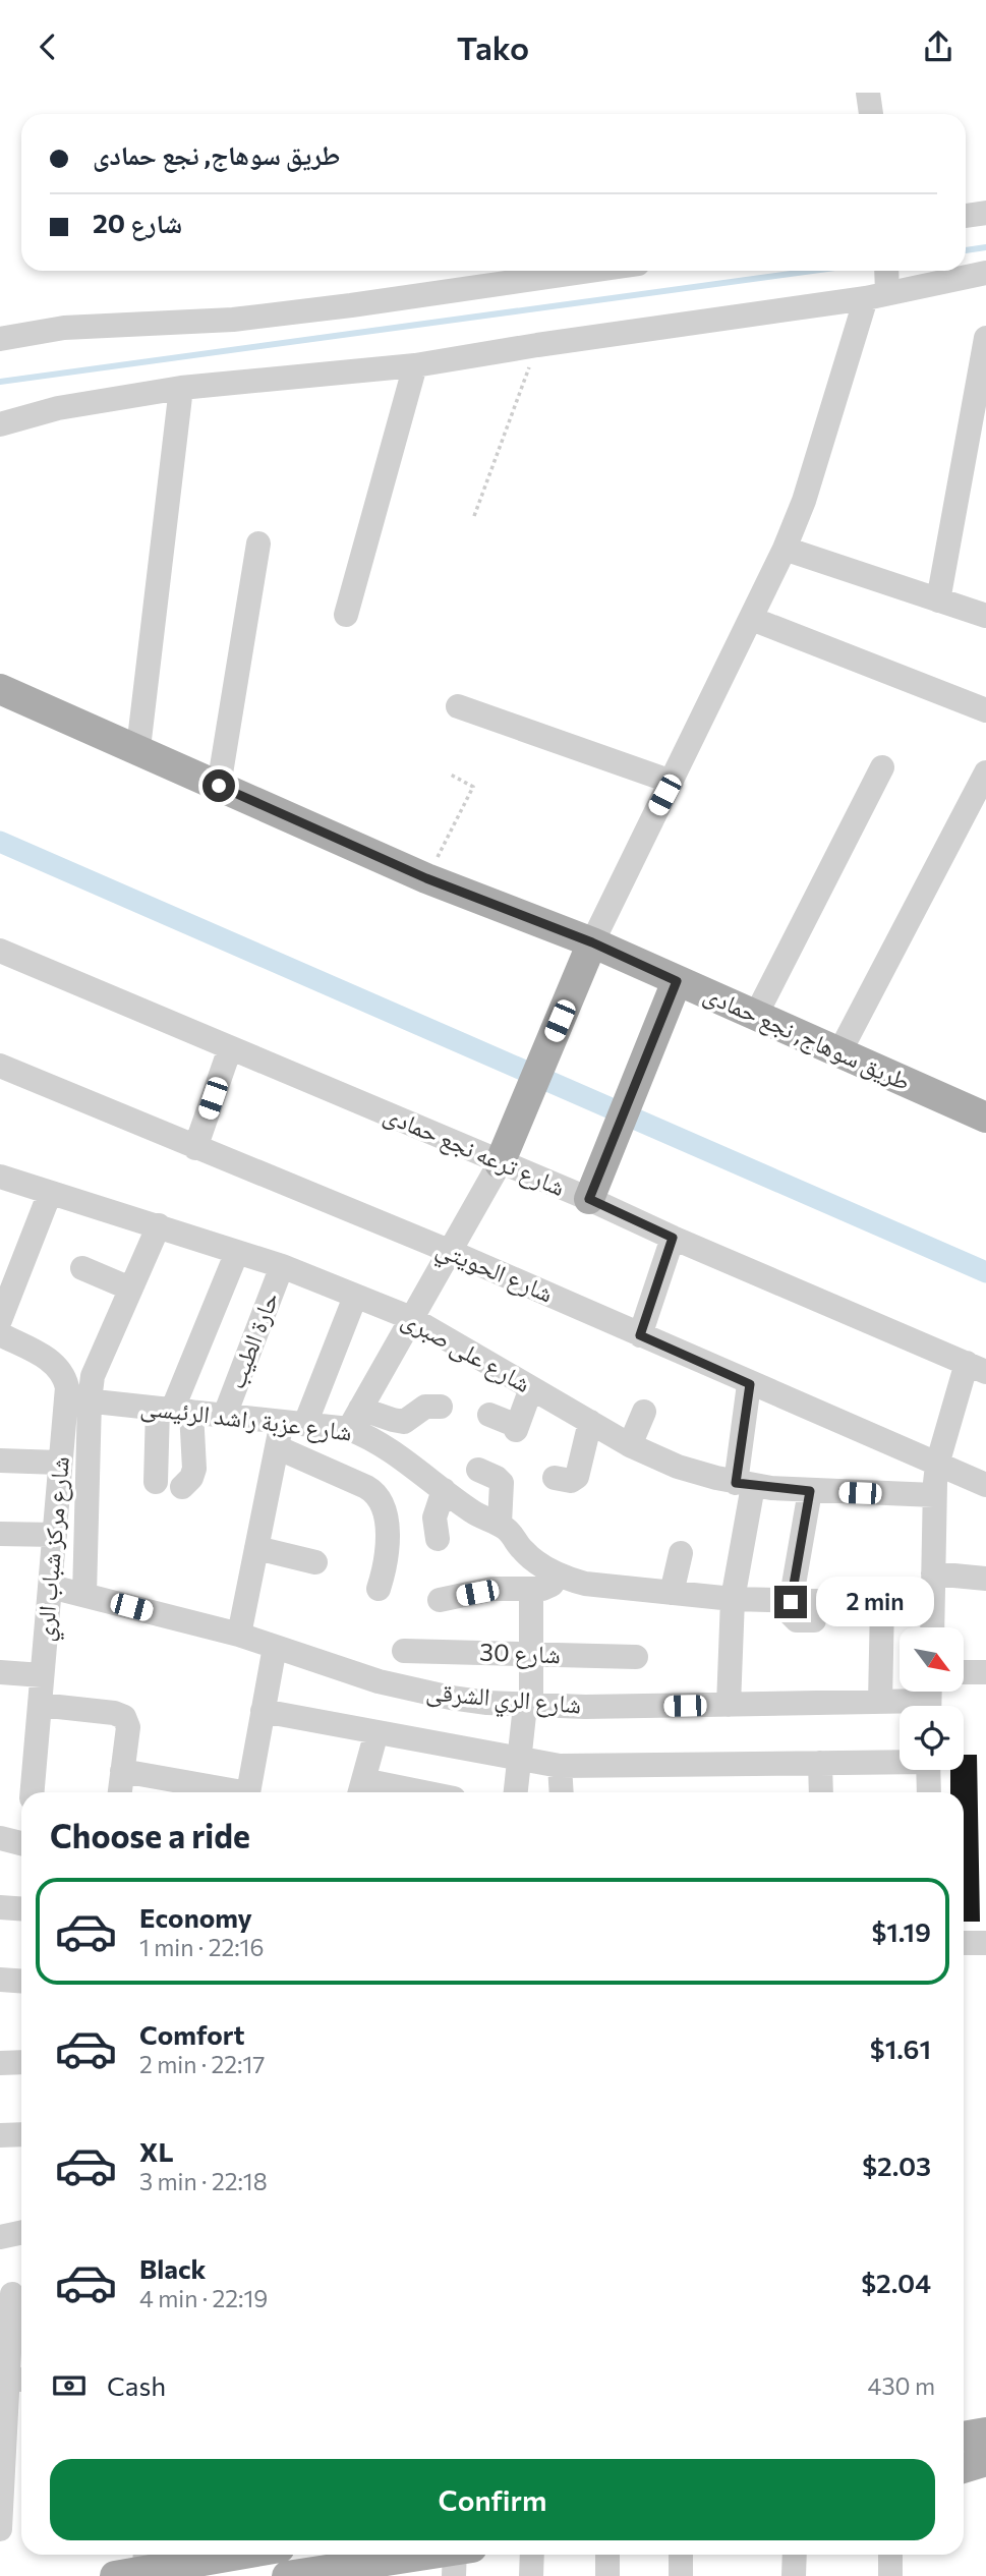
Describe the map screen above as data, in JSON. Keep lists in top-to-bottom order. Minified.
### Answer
{"streets":{"main road":["طريق سوهاج, نجع حمادى"],"street":["شارع ترعه نجع حمادى","شارع الحويتي","حارة الطيب","شارع على صبرى","شارع عزبة راشد الرئيسى","شارع مركز شباب الري","شارع 30","شارع الري الشرقى"]},"crossings":[["حارة الطيب","شارع على صبرى"],["حارة الطيب","شارع عزبة راشد الرئيسى"],["شارع عزبة راشد الرئيسى","شارع مركز شباب الري"],["شارع مركز شباب الري","شارع الري الشرقى"]],"north":"bottom right","page":{"header":"Tako","banner":["طريق سوهاج, نجع حمادى","شارع 20"],"bubble":"2 min","heading":"Choose a ride","list":[{"name":"Economy","note":"1 min · 22:16","value":"$1.19"},{"name":"Comfort","note":"2 min · 22:17","value":"$1.61"},{"name":"XL","note":"3 min · 22:18","value":"$2.03"},{"name":"Black","note":"4 min · 22:19","value":"$2.04"}],"pay":["Cash","430 m"],"buttons":"Confirm"}}
